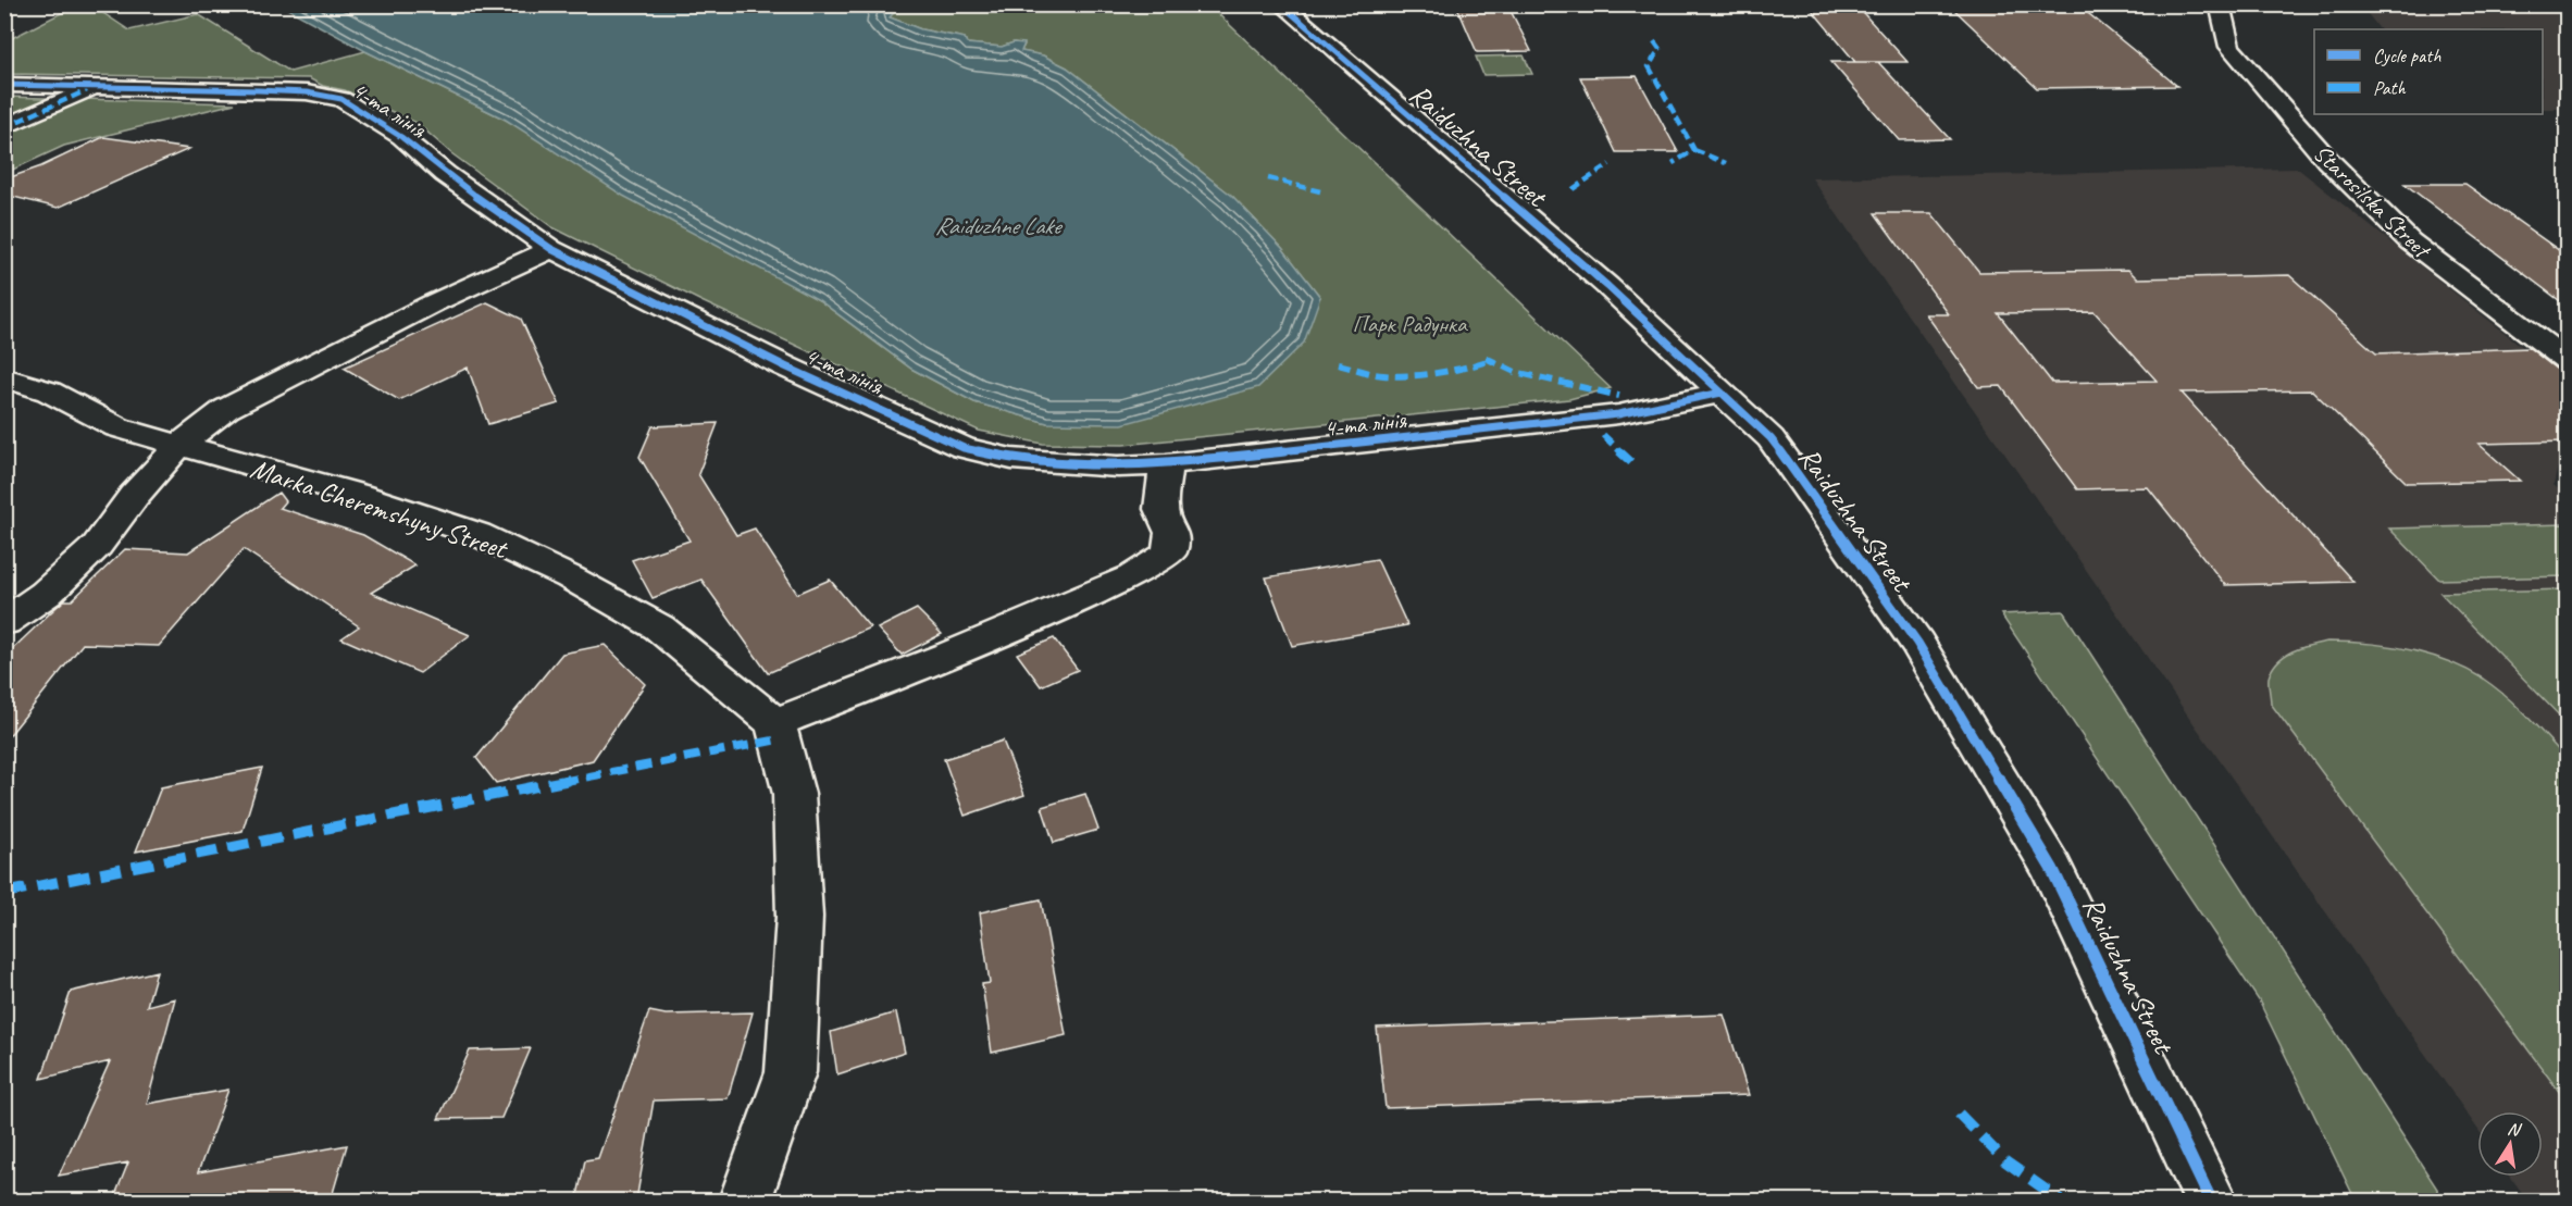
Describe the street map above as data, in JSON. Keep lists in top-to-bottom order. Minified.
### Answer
{"streets":{"street":["4-та лінія","Raiduzhna Street","Starosilska Street","Marka Cheremshyny Street"]},"crossings":[["4-та лінія","Raiduzhna Street"]],"water":["Raiduzhne Lake"],"parks":["Парк Радунка"],"legend":["Cycle path","Path"],"north":"top"}
